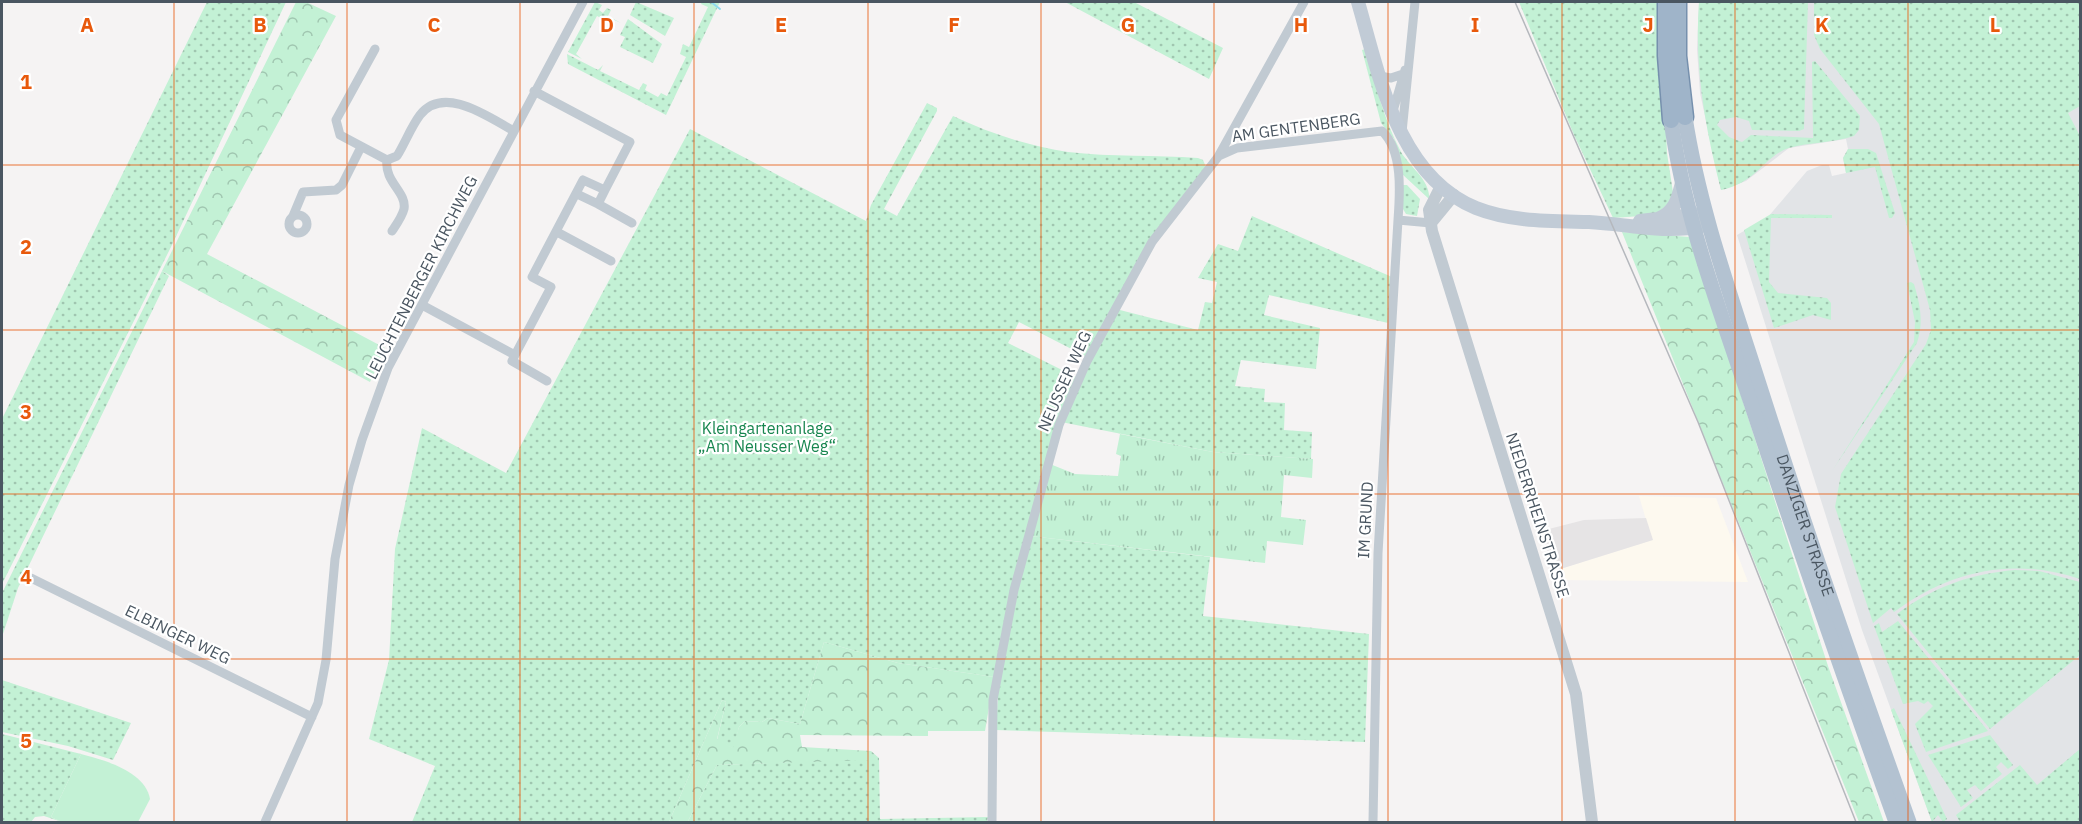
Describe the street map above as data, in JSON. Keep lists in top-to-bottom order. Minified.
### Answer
{"streets":{"highway":["DANZIGER STRASSE"],"street":["AM GENTENBERG","LEUCHTENBERGER KIRCHWEG","NEUSSER WEG","NIEDERRHEINSTRASSE","IM GRUND","ELBINGER WEG"]},"crossings":[["AM GENTENBERG","NEUSSER WEG"],["AM GENTENBERG","IM GRUND"],["LEUCHTENBERGER KIRCHWEG","ELBINGER WEG"]],"parks":["Kleingartenanlage „Am Neusser Weg“"],"grid":{"columns":["A","B","C","D","E","F","G","H","I","J","K","L"],"rows":["1","2","3","4","5"]}}
